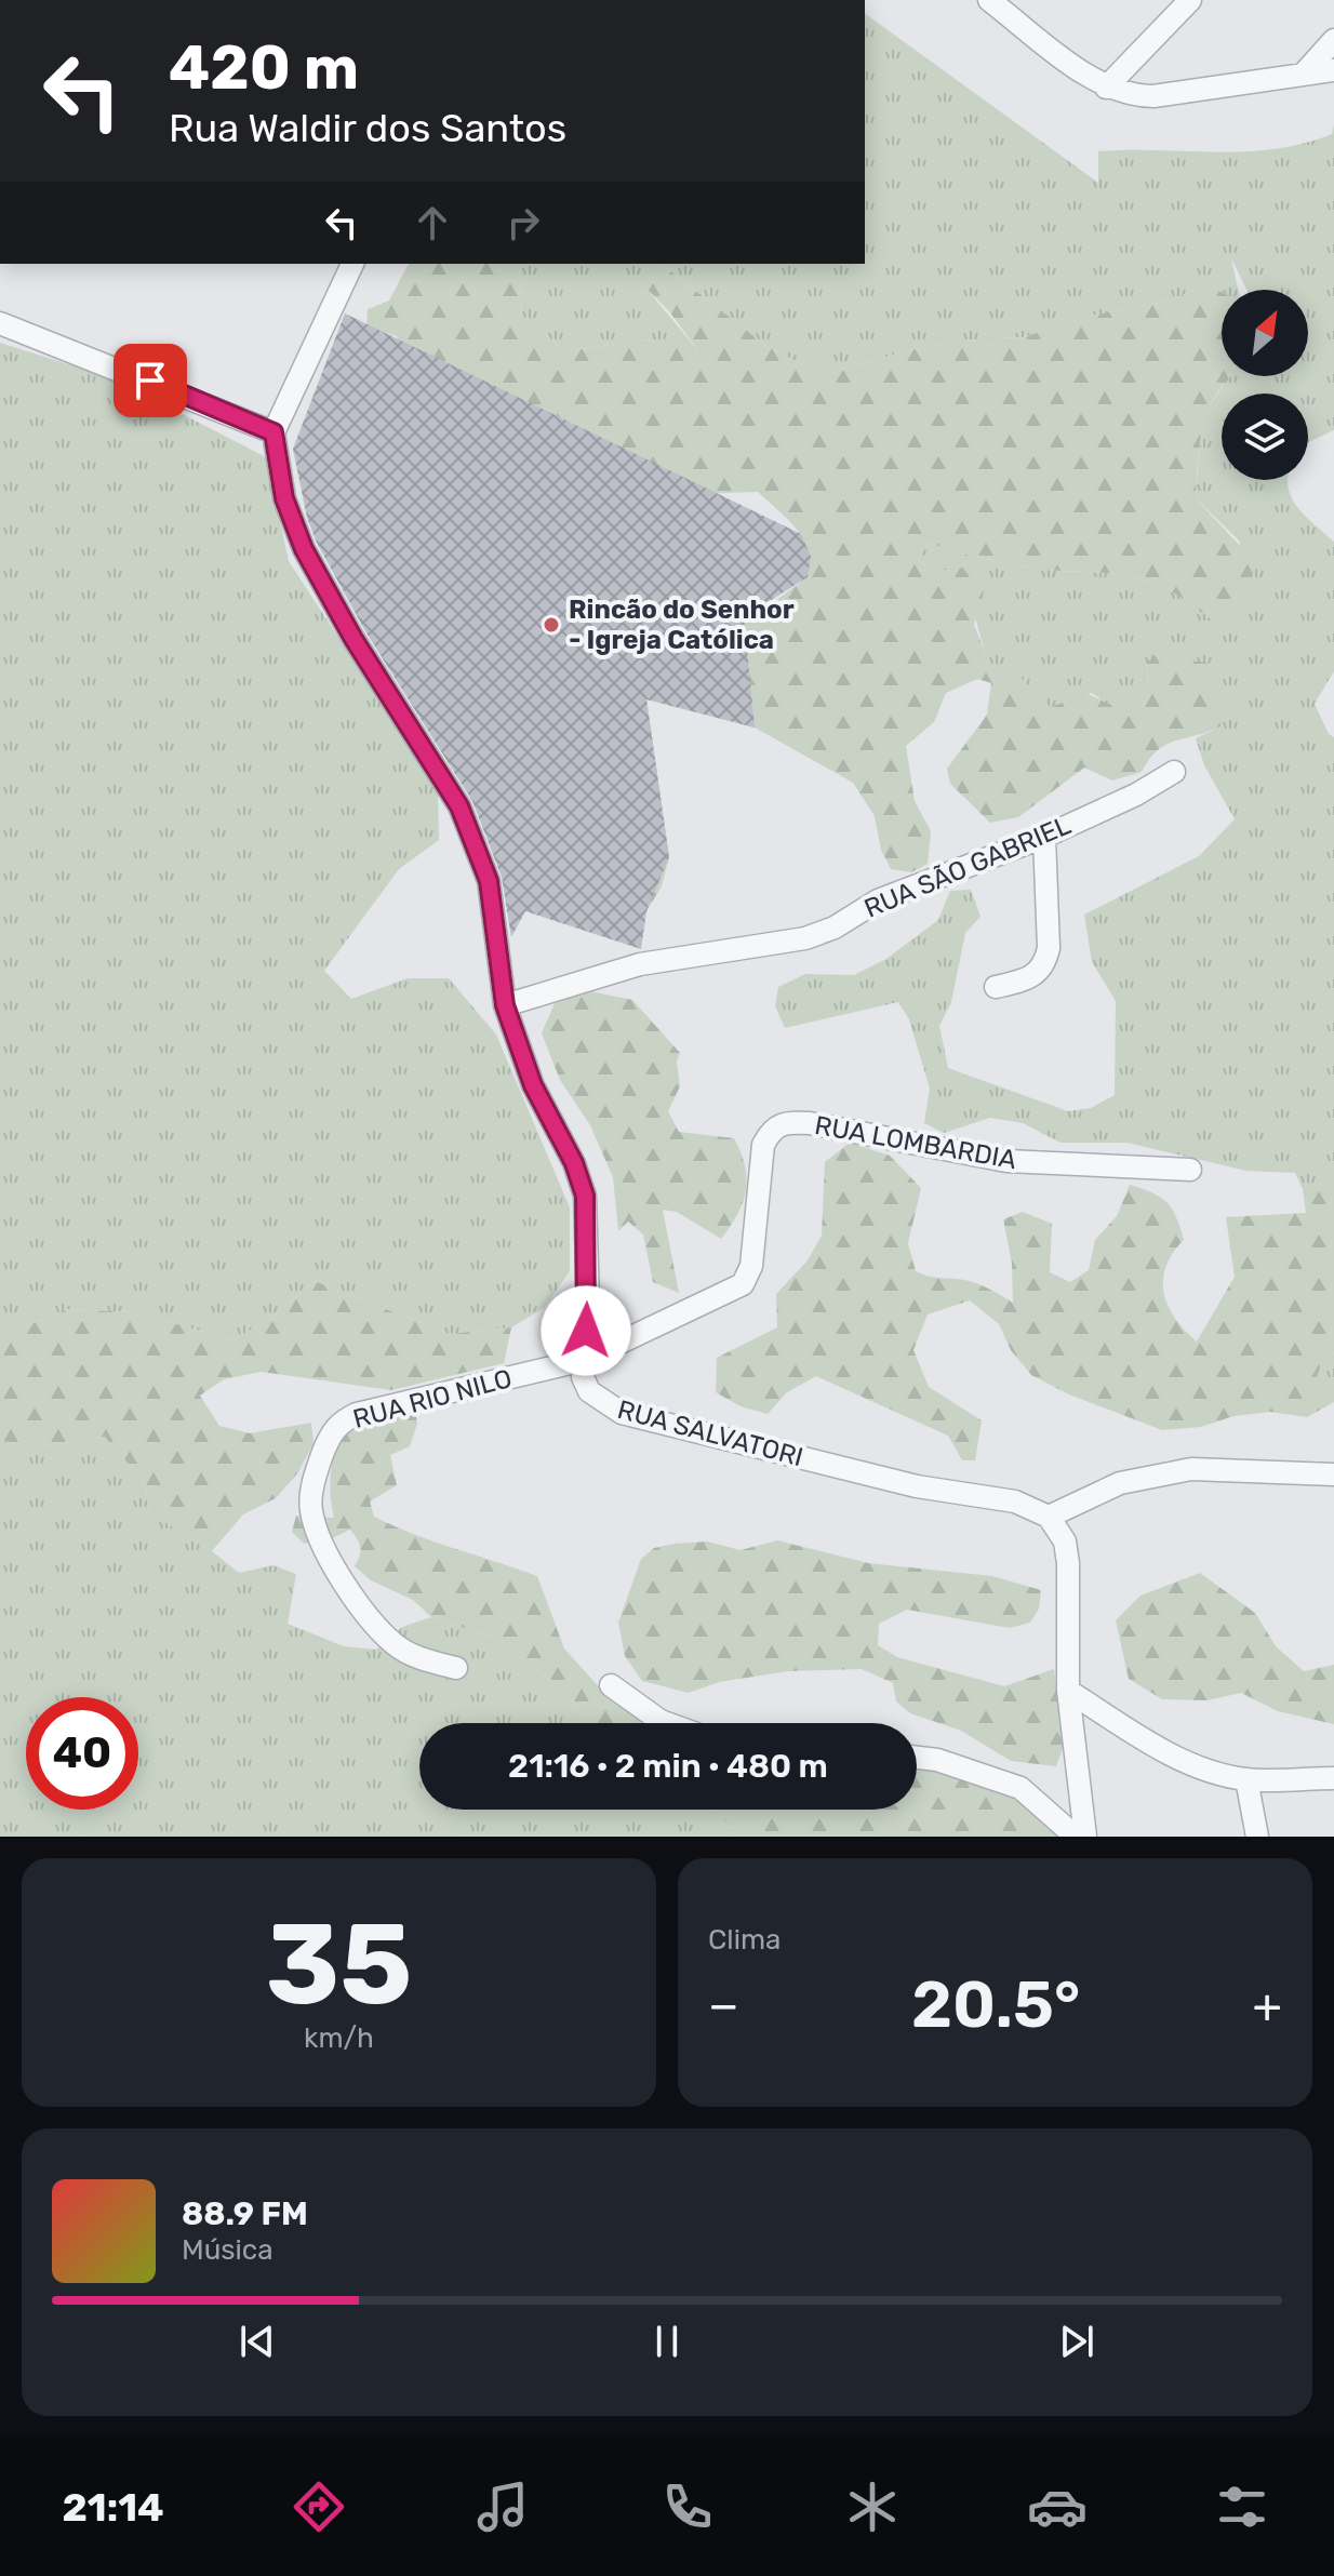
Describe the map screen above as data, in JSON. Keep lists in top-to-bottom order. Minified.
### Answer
{"streets":{"street":["RUA SÃO GABRIEL","RUA LOMBARDIA","RUA RIO NILO","RUA SALVATORI"]},"crossings":[["RUA SÃO GABRIEL","RUA SALVATORI"],["RUA LOMBARDIA","RUA RIO NILO"],["RUA LOMBARDIA","RUA SALVATORI"],["RUA RIO NILO","RUA SALVATORI"]],"places":["Rincão do Senhor - Igreja Católica"],"north":"top right","page":{"turn":["420 m","Rua Waldir dos Santos"],"limit":"40","trip":"21:16 · 2 min · 480 m","tile":[["35","km/h"],"Clima"],"heat":["−","20.5°","+"],"song":["88.9 FM","Música"],"tabs":"21:14"}}
